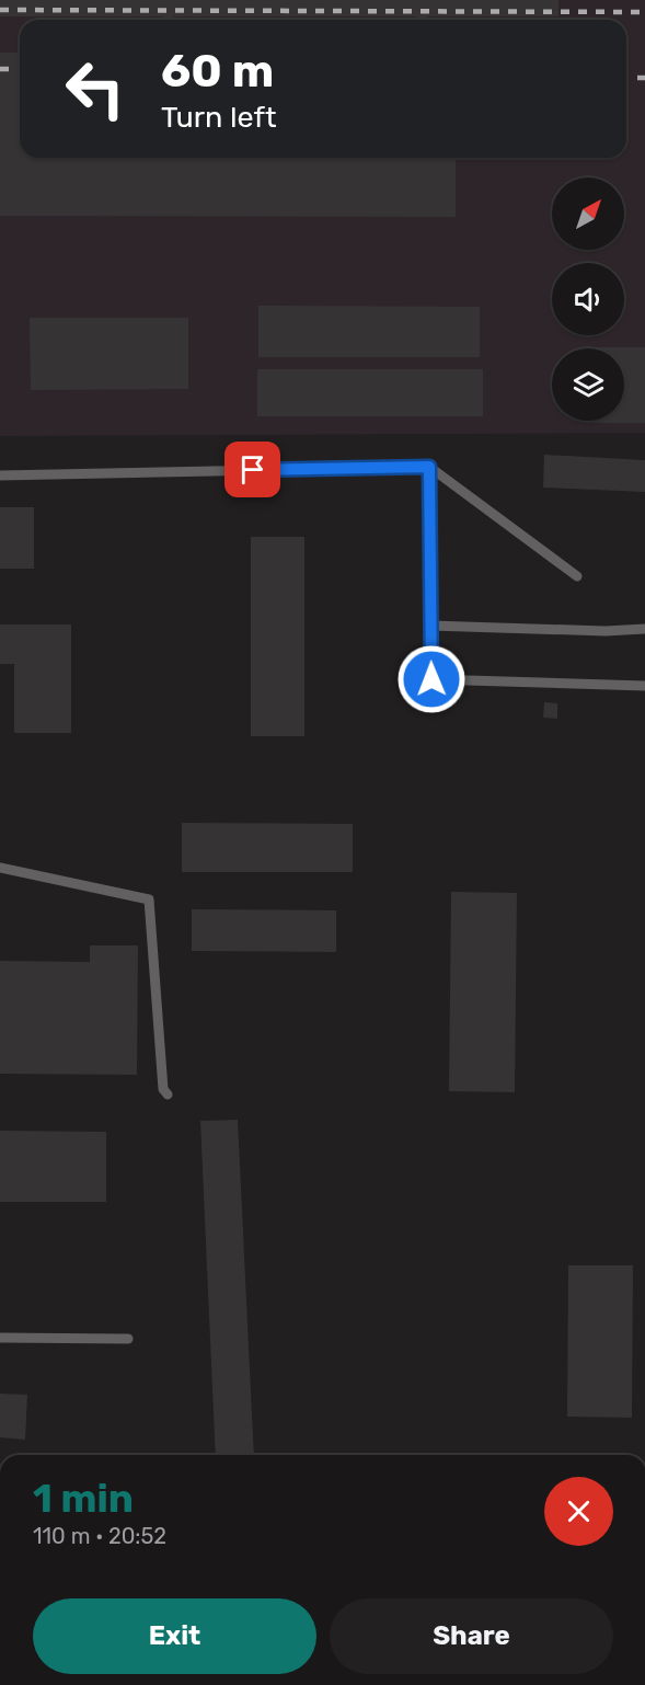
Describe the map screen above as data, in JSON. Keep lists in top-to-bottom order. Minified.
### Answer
{"north":"top right","page":{"turn":["60 m","Turn left"],"heading":["1 min","110 m · 20:52"],"buttons":["Exit","Share"]}}
